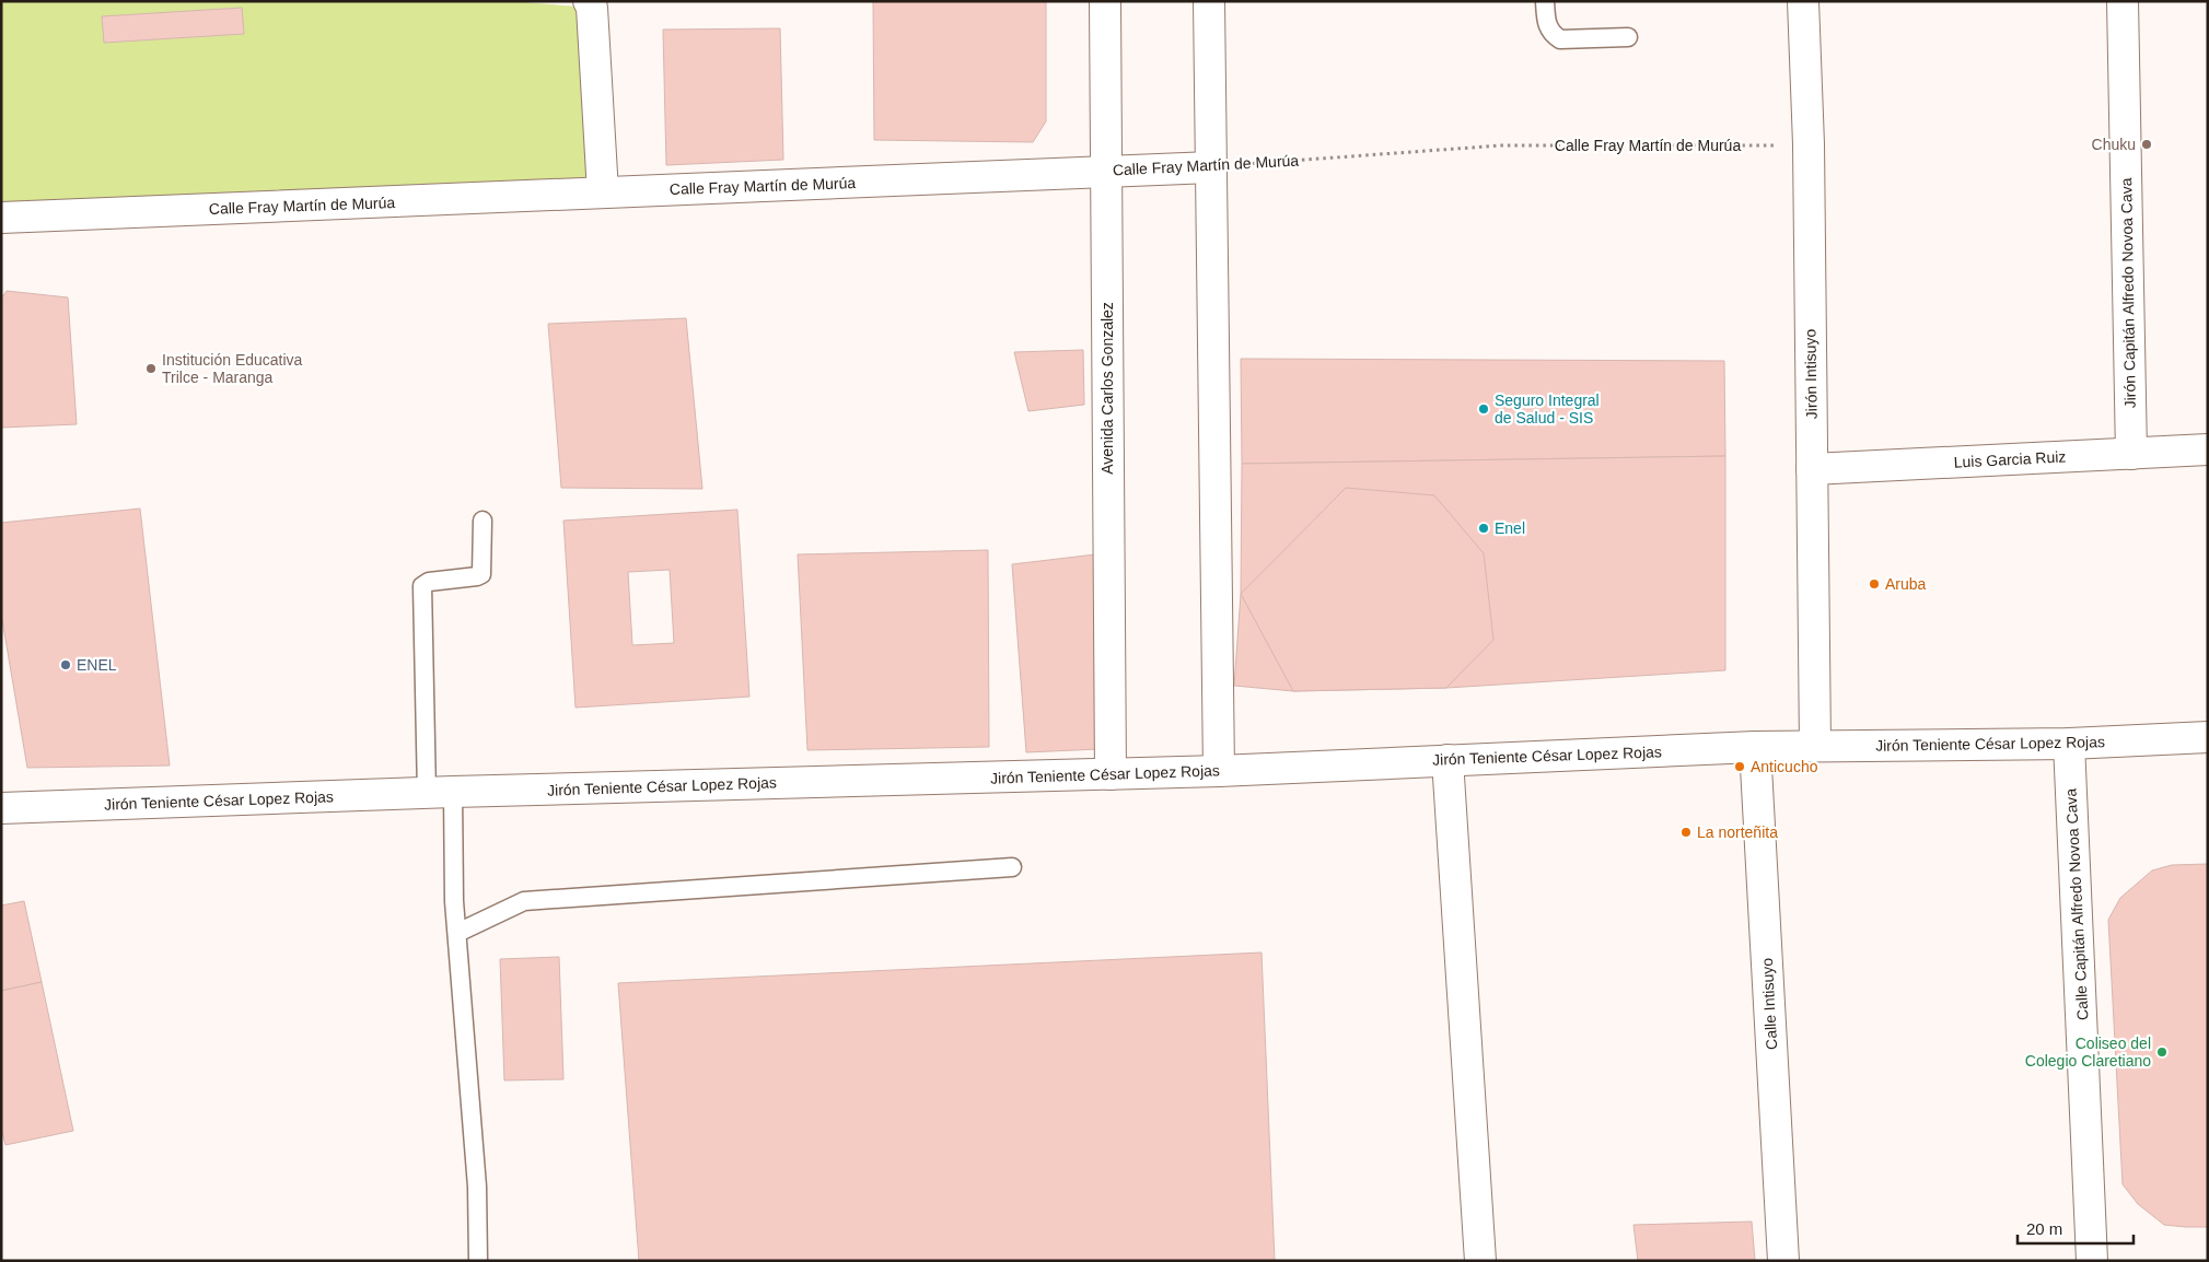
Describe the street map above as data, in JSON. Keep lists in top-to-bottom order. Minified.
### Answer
{"streets":{"street":["Calle Fray Martín de Murúa","Jirón Capitán Alfredo Novoa Cava","Jirón Intisuyo","Avenida Carlos Gonzalez","Luis Garcia Ruiz","Jirón Teniente César Lopez Rojas","Calle Capitán Alfredo Novoa Cava","Calle Intisuyo"]},"crossings":[["Calle Fray Martín de Murúa","Jirón Intisuyo"],["Calle Fray Martín de Murúa","Avenida Carlos Gonzalez"],["Jirón Capitán Alfredo Novoa Cava","Luis Garcia Ruiz"],["Jirón Intisuyo","Luis Garcia Ruiz"],["Jirón Intisuyo","Jirón Teniente César Lopez Rojas"],["Avenida Carlos Gonzalez","Jirón Teniente César Lopez Rojas"],["Jirón Teniente César Lopez Rojas","Calle Capitán Alfredo Novoa Cava"],["Jirón Teniente César Lopez Rojas","Calle Intisuyo"]],"places":["Chuku","Institución Educativa Trilce - Maranga","Seguro Integral de Salud - SIS","Enel","Aruba","ENEL","Anticucho","La norteñita","Coliseo del Colegio Claretiano"],"scale_bar":"20 m"}
